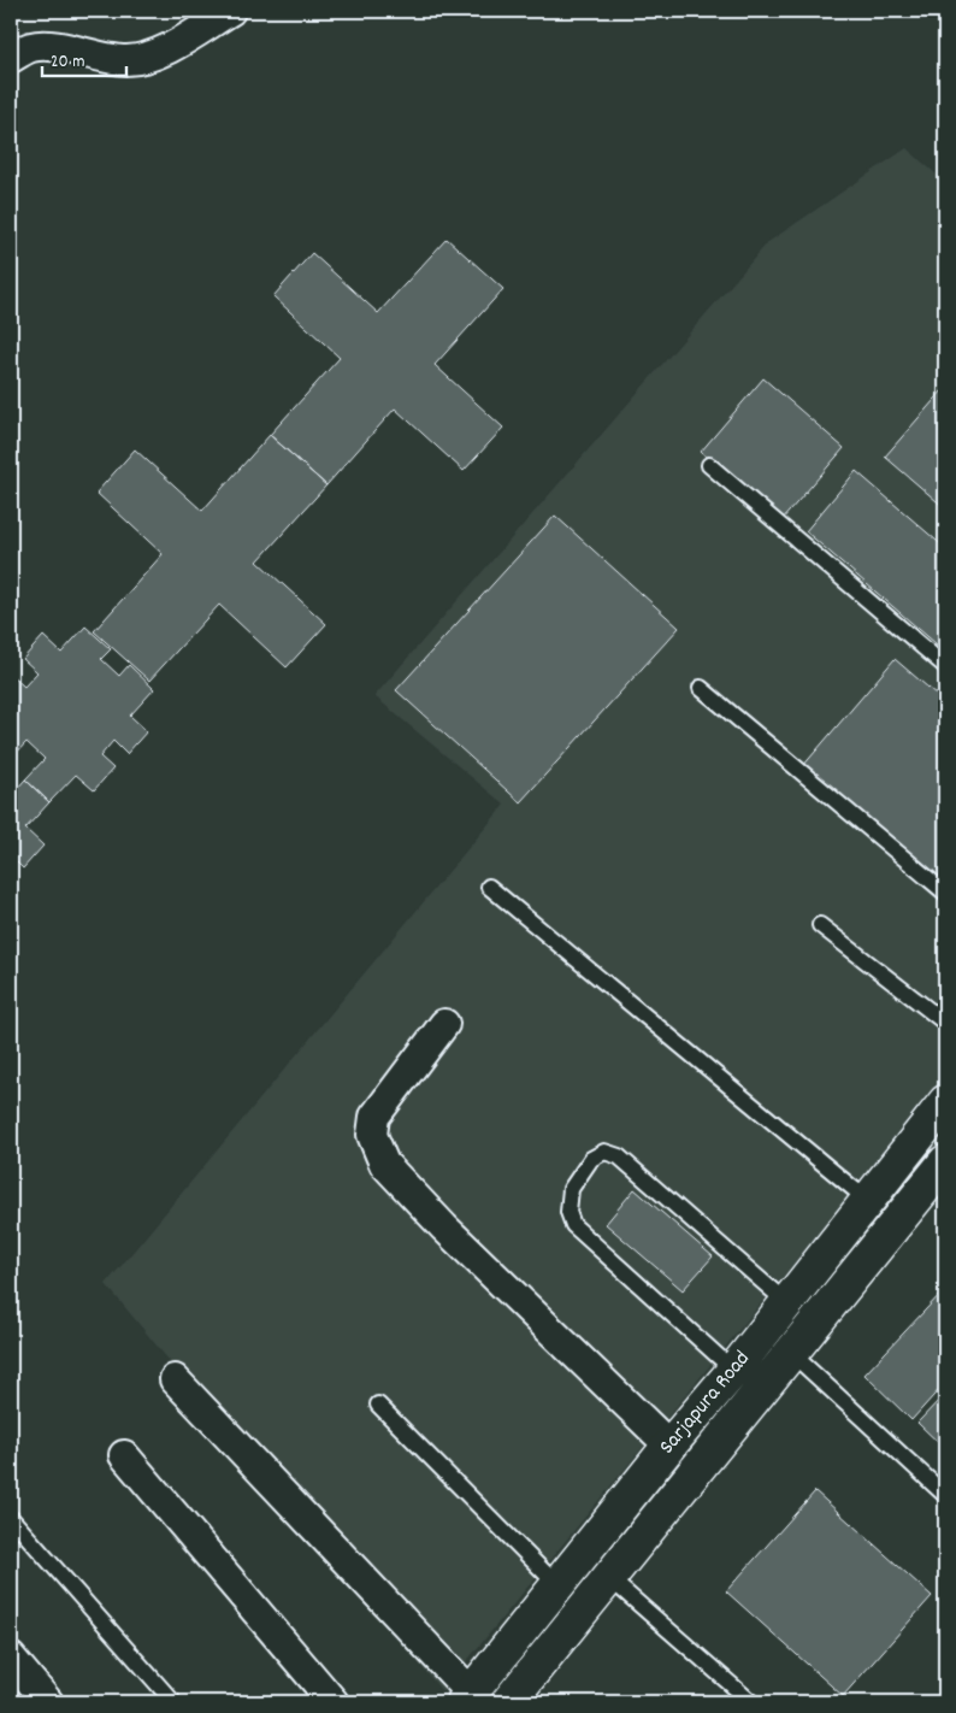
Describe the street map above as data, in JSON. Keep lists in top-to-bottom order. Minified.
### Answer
{"streets":{"main road":["Sarjapura Road"]},"scale_bar":"20 m"}
